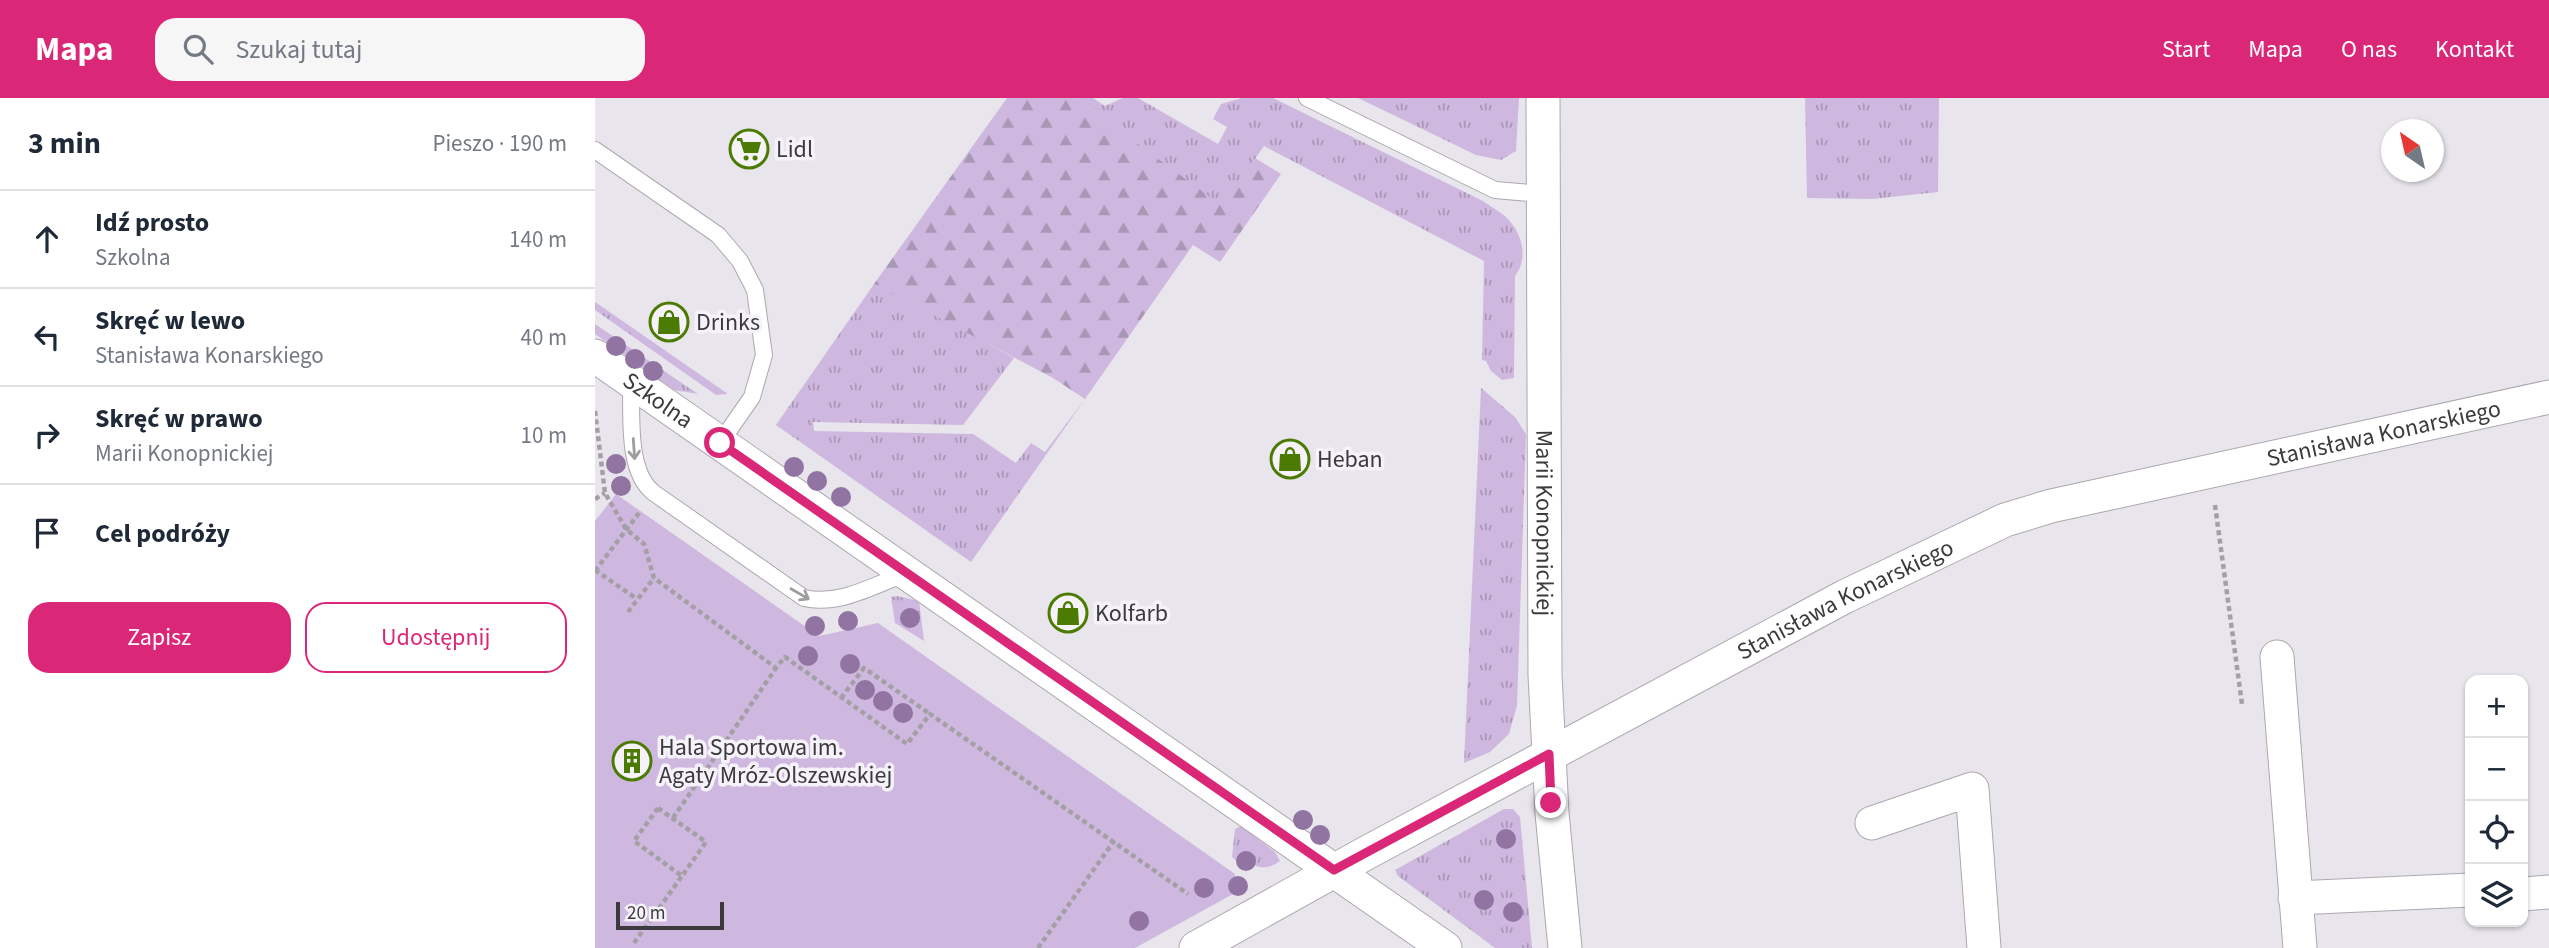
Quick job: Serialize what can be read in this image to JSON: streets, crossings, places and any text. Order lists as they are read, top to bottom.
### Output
{
  "streets": {
    "street": ["Szkolna", "Stanisława Konarskiego", "Marii Konopnickiej"]
  },
  "crossings": [
    ["Szkolna", "Stanisława Konarskiego"],
    ["Stanisława Konarskiego", "Marii Konopnickiej"]
  ],
  "places": {
    "supermarket": ["Lidl"],
    "shop": ["Drinks", "Heban", "Kolfarb"],
    "building": ["Hala Sportowa im. Agaty Mróz-Olszewskiej"]
  },
  "scale_bar": "20 m",
  "north": "top left",
  "page": {
    "header": "Mapa",
    "search": "Szukaj tutaj",
    "nav": [
      "Start",
      "Mapa",
      "O nas",
      "Kontakt"
    ],
    "heading": ["3 min", "Pieszo · 190 m"],
    "list": [
      ["Idź prosto", "Szkolna", "140 m"],
      ["Skręć w lewo", "Stanisława Konarskiego", "40 m"],
      ["Skręć w prawo", "Marii Konopnickiej", "10 m"],
      "Cel podróży"
    ],
    "buttons": ["Zapisz", "Udostępnij"],
    "map_buttons": ["+", "−"],
    "scale": "20 m"
  }
}
